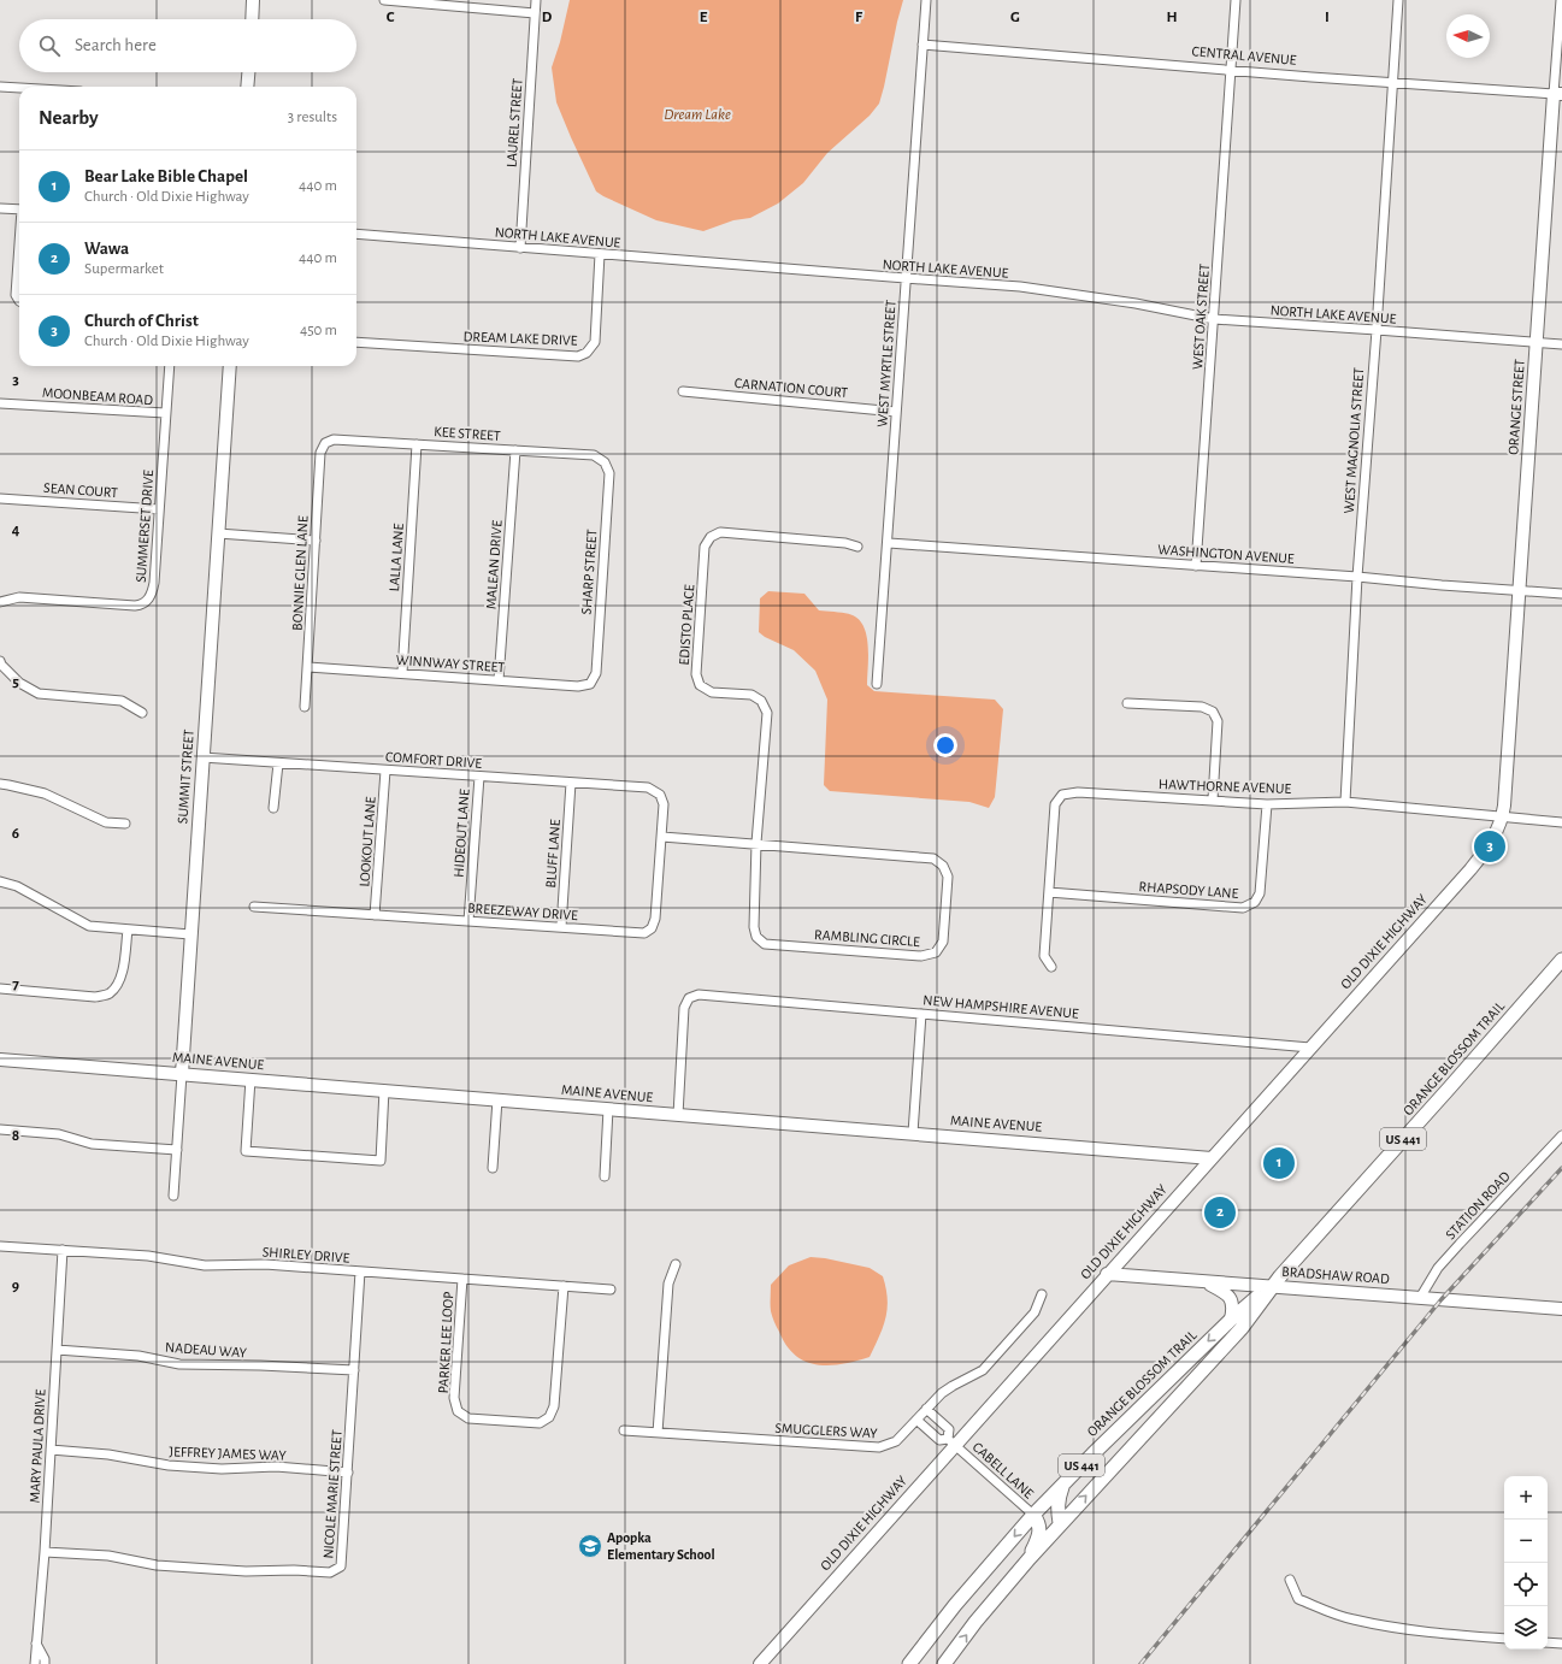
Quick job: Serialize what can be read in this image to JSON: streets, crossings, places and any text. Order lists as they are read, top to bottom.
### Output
{
  "streets": {
    "main road": ["ORANGE BLOSSOM TRAIL", "US 441"],
    "street": [
      "CENTRAL AVENUE",
      "LAUREL STREET",
      "NORTH LAKE AVENUE",
      "WEST OAK STREET",
      "DREAM LAKE DRIVE",
      "WEST MYRTLE STREET",
      "CARNATION COURT",
      "MOONBEAM ROAD",
      "ORANGE STREET",
      "KEE STREET",
      "WEST MAGNOLIA STREET",
      "SEAN COURT",
      "SUMMERSET DRIVE",
      "WASHINGTON AVENUE",
      "LALLA LANE",
      "MALEAN DRIVE",
      "SHARP STREET",
      "BONNIE GLEN LANE",
      "EDISTO PLACE",
      "WINNWAY STREET",
      "COMFORT DRIVE",
      "SUMMIT STREET",
      "HAWTHORNE AVENUE",
      "HIDEOUT LANE",
      "LOOKOUT LANE",
      "BLUFF LANE",
      "RHAPSODY LANE",
      "BREEZEWAY DRIVE",
      "RAMBLING CIRCLE",
      "OLD DIXIE HIGHWAY",
      "NEW HAMPSHIRE AVENUE",
      "MAINE AVENUE",
      "STATION ROAD",
      "SHIRLEY DRIVE",
      "BRADSHAW ROAD",
      "PARKER LEE LOOP",
      "NADEAU WAY",
      "SMUGGLERS WAY",
      "MARY PAULA DRIVE",
      "JEFFREY JAMES WAY",
      "CABELL LANE",
      "NICOLE MARIE STREET"
    ]
  },
  "crossings": [
    ["CENTRAL AVENUE", "WEST OAK STREET"],
    ["CENTRAL AVENUE", "WEST MYRTLE STREET"],
    ["CENTRAL AVENUE", "ORANGE STREET"],
    ["CENTRAL AVENUE", "WEST MAGNOLIA STREET"],
    ["LAUREL STREET", "NORTH LAKE AVENUE"],
    ["NORTH LAKE AVENUE", "WEST OAK STREET"],
    ["NORTH LAKE AVENUE", "DREAM LAKE DRIVE"],
    ["NORTH LAKE AVENUE", "WEST MYRTLE STREET"],
    ["NORTH LAKE AVENUE", "ORANGE STREET"],
    ["NORTH LAKE AVENUE", "WEST MAGNOLIA STREET"],
    ["WEST OAK STREET", "WASHINGTON AVENUE"],
    ["WEST MYRTLE STREET", "CARNATION COURT"],
    ["WEST MYRTLE STREET", "WASHINGTON AVENUE"],
    ["MOONBEAM ROAD", "SUMMERSET DRIVE"],
    ["ORANGE STREET", "WASHINGTON AVENUE"],
    ["ORANGE STREET", "HAWTHORNE AVENUE"],
    ["ORANGE STREET", "OLD DIXIE HIGHWAY"],
    ["KEE STREET", "LALLA LANE"],
    ["KEE STREET", "MALEAN DRIVE"],
    ["KEE STREET", "SHARP STREET"],
    ["KEE STREET", "BONNIE GLEN LANE"],
    ["WEST MAGNOLIA STREET", "WASHINGTON AVENUE"],
    ["WEST MAGNOLIA STREET", "HAWTHORNE AVENUE"],
    ["SEAN COURT", "SUMMERSET DRIVE"],
    ["LALLA LANE", "WINNWAY STREET"],
    ["MALEAN DRIVE", "WINNWAY STREET"],
    ["SHARP STREET", "WINNWAY STREET"],
    ["BONNIE GLEN LANE", "WINNWAY STREET"],
    ["EDISTO PLACE", "RAMBLING CIRCLE"],
    ["COMFORT DRIVE", "SUMMIT STREET"],
    ["COMFORT DRIVE", "HIDEOUT LANE"],
    ["COMFORT DRIVE", "LOOKOUT LANE"],
    ["COMFORT DRIVE", "BLUFF LANE"],
    ["COMFORT DRIVE", "BREEZEWAY DRIVE"],
    ["SUMMIT STREET", "MAINE AVENUE"],
    ["HAWTHORNE AVENUE", "RHAPSODY LANE"],
    ["HAWTHORNE AVENUE", "OLD DIXIE HIGHWAY"],
    ["HIDEOUT LANE", "BREEZEWAY DRIVE"],
    ["LOOKOUT LANE", "BREEZEWAY DRIVE"],
    ["BLUFF LANE", "BREEZEWAY DRIVE"],
    ["BREEZEWAY DRIVE", "RAMBLING CIRCLE"],
    ["OLD DIXIE HIGHWAY", "NEW HAMPSHIRE AVENUE"],
    ["OLD DIXIE HIGHWAY", "MAINE AVENUE"],
    ["OLD DIXIE HIGHWAY", "BRADSHAW ROAD"],
    ["OLD DIXIE HIGHWAY", "CABELL LANE"],
    ["NEW HAMPSHIRE AVENUE", "MAINE AVENUE"],
    ["ORANGE BLOSSOM TRAIL", "BRADSHAW ROAD"],
    ["ORANGE BLOSSOM TRAIL", "CABELL LANE"],
    ["STATION ROAD", "BRADSHAW ROAD"],
    ["SHIRLEY DRIVE", "PARKER LEE LOOP"],
    ["SHIRLEY DRIVE", "MARY PAULA DRIVE"],
    ["SHIRLEY DRIVE", "NICOLE MARIE STREET"],
    ["NADEAU WAY", "MARY PAULA DRIVE"],
    ["NADEAU WAY", "NICOLE MARIE STREET"],
    ["MARY PAULA DRIVE", "JEFFREY JAMES WAY"],
    ["MARY PAULA DRIVE", "NICOLE MARIE STREET"],
    ["JEFFREY JAMES WAY", "NICOLE MARIE STREET"]
  ],
  "water": ["Dream Lake"],
  "places": {
    "school or university": ["Apopka Elementary School"]
  },
  "north": "left",
  "page": {
    "search": "Search here",
    "heading": ["Nearby", "3 results"],
    "list": [
      {
        "mark": "1",
        "name": "Bear Lake Bible Chapel",
        "note": "Church · Old Dixie Highway",
        "value": "440 m"
      },
      {
        "mark": "2",
        "name": "Wawa",
        "note": "Supermarket",
        "value": "440 m"
      },
      {
        "mark": "3",
        "name": "Church of Christ",
        "note": "Church · Old Dixie Highway",
        "value": "450 m"
      }
    ],
    "pins": ["3", "1", "2"],
    "map_buttons": ["+", "−"]
  },
  "grid": {
    "columns": [
      "C",
      "D",
      "E",
      "F",
      "G",
      "H",
      "I"
    ],
    "rows": [
      "3",
      "4",
      "5",
      "6",
      "7",
      "8",
      "9"
    ]
  }
}
